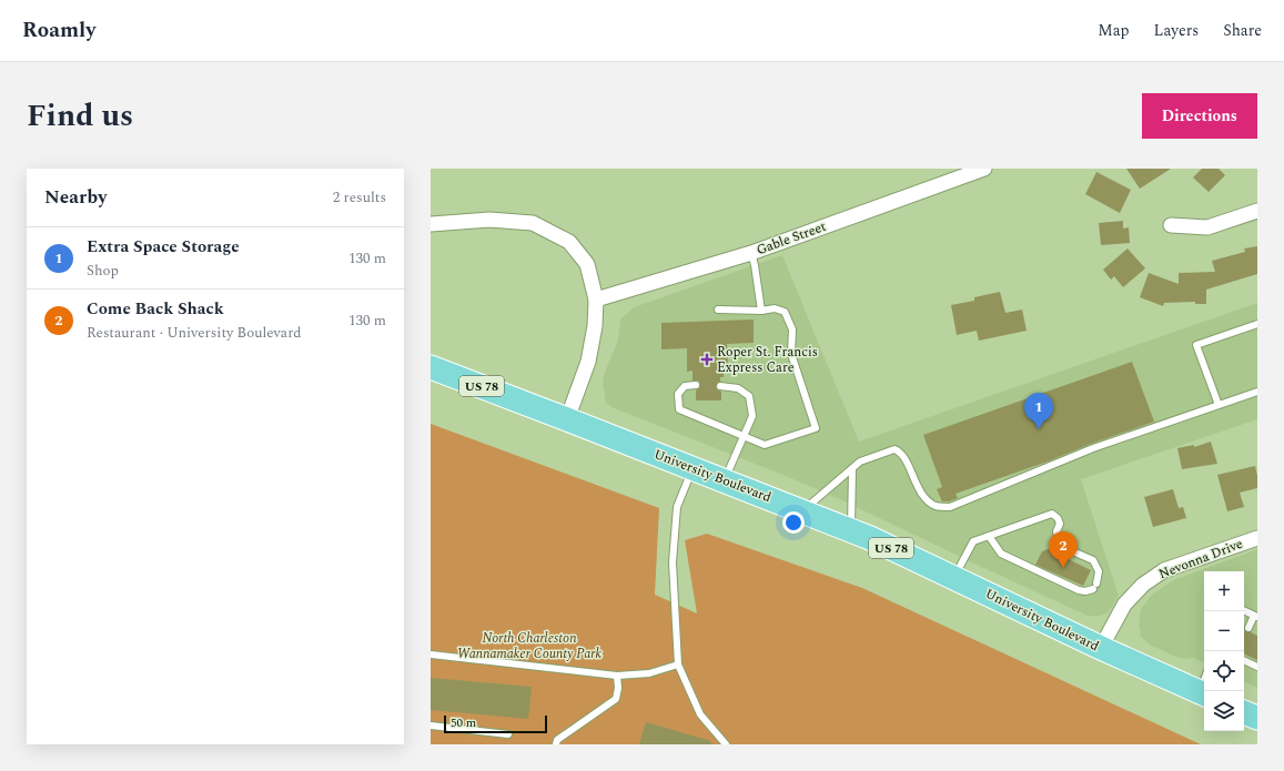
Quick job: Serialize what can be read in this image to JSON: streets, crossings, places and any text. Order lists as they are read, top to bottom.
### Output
{
  "streets": {
    "main road": ["US 78", "University Boulevard"],
    "street": ["Gable Street", "Nevonna Drive"]
  },
  "crossings": [
    ["University Boulevard", "Nevonna Drive"]
  ],
  "parks": ["North Charleston Wannamaker County Park"],
  "places": {
    "health": ["Roper St. Francis Express Care"]
  },
  "scale_bar": "50 m",
  "page": {
    "header": "Roamly",
    "nav": ["Map", "Layers", "Share"],
    "title": "Find us",
    "buttons": "Directions",
    "heading": ["Nearby", "2 results"],
    "list": [
      {
        "mark": "1",
        "name": "Extra Space Storage",
        "note": "Shop",
        "value": "130 m"
      },
      {
        "mark": "2",
        "name": "Come Back Shack",
        "note": "Restaurant · University Boulevard",
        "value": "130 m"
      }
    ],
    "pins": ["1", "2"],
    "map_buttons": ["+", "−"],
    "scale": "50 m"
  }
}
